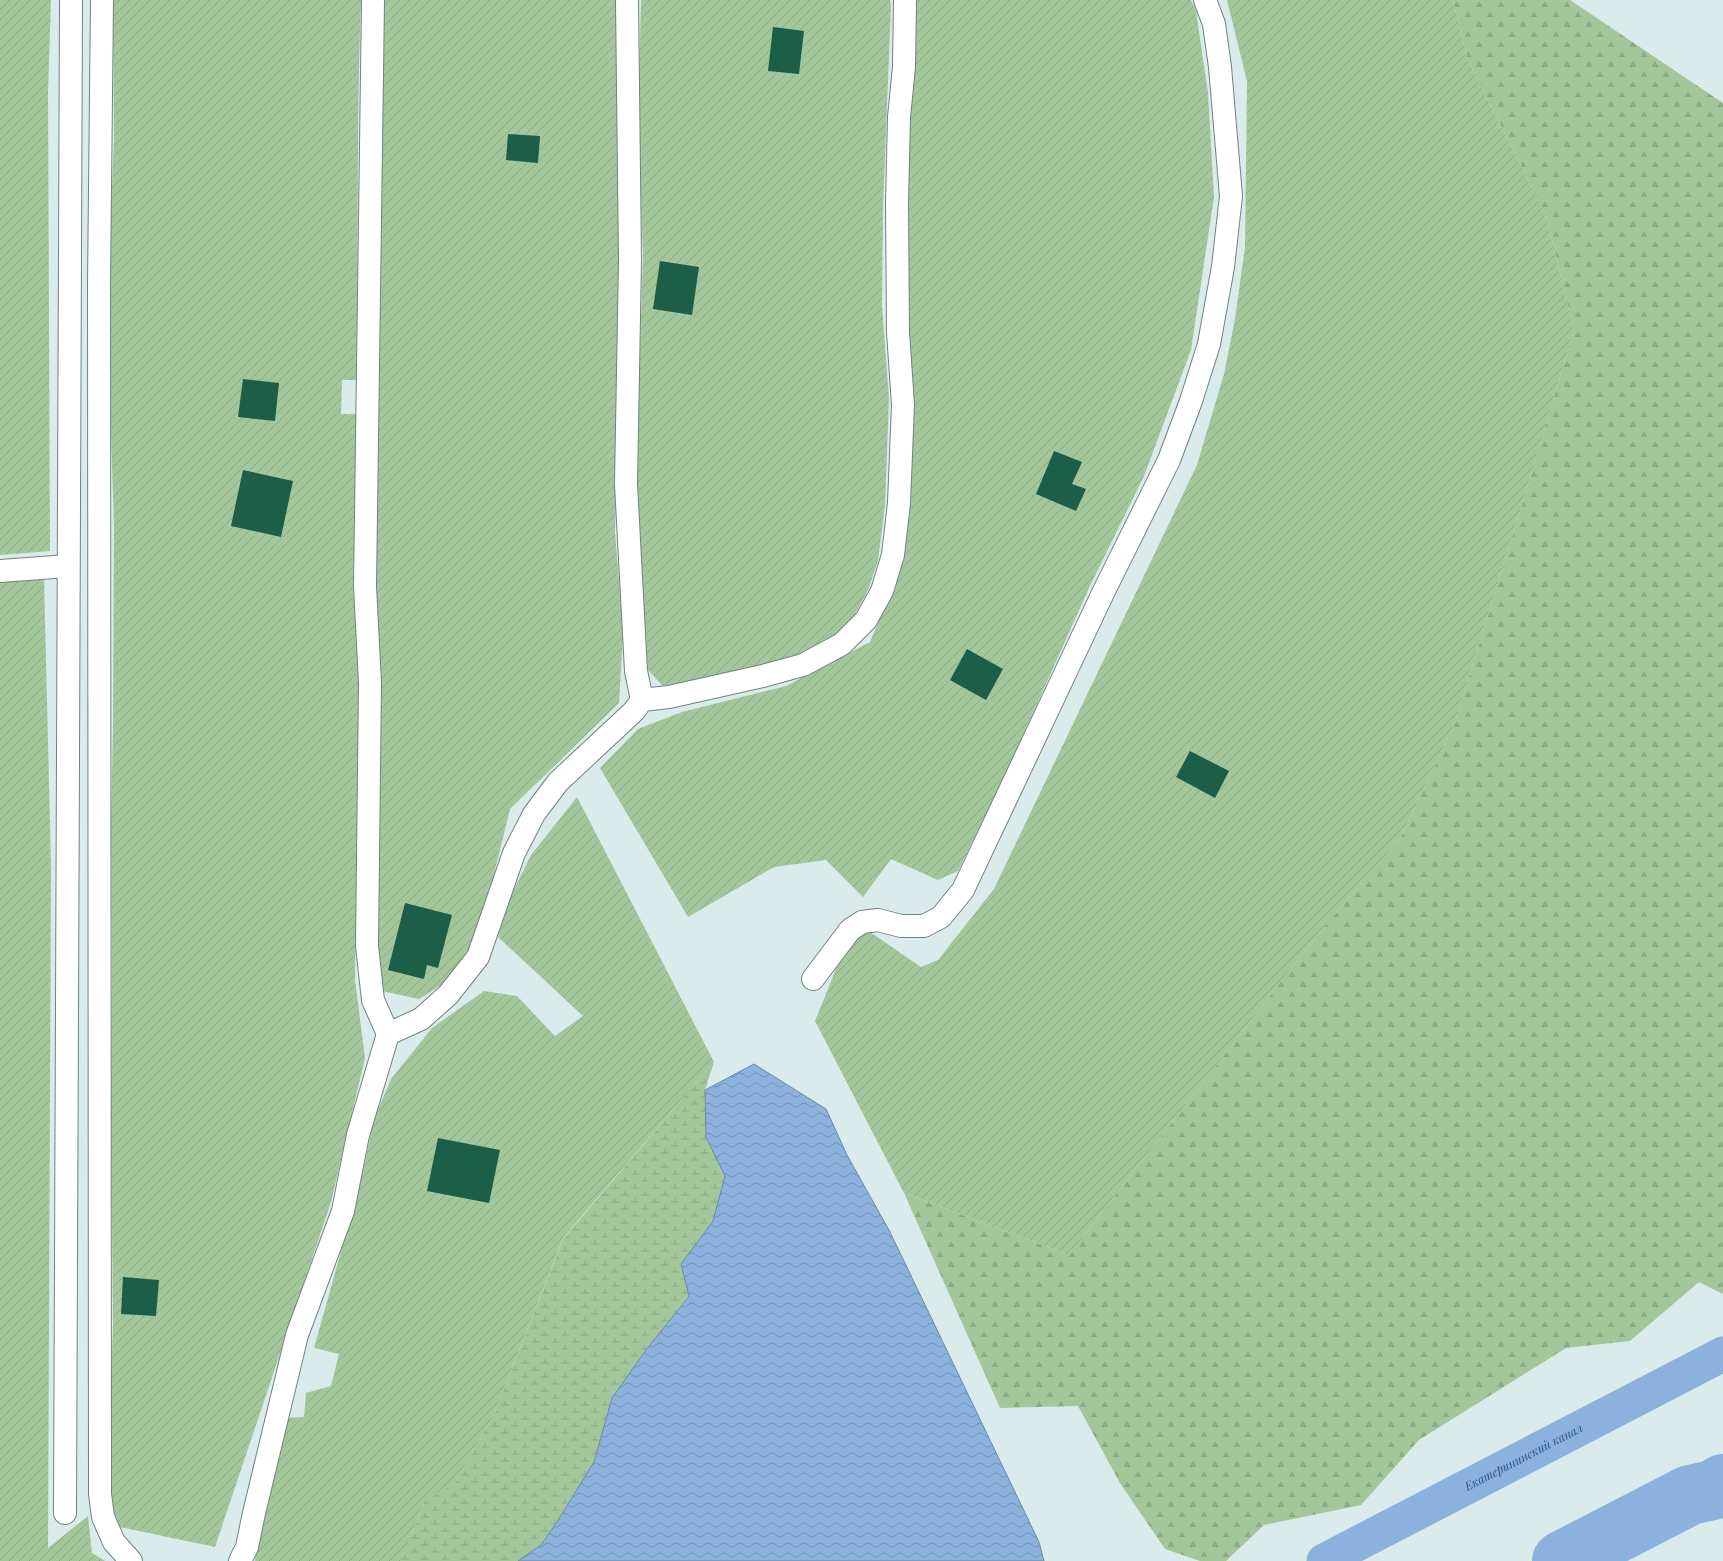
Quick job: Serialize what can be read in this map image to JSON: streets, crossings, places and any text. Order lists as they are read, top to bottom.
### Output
{
  "water": ["Екатерининский канал"]
}
